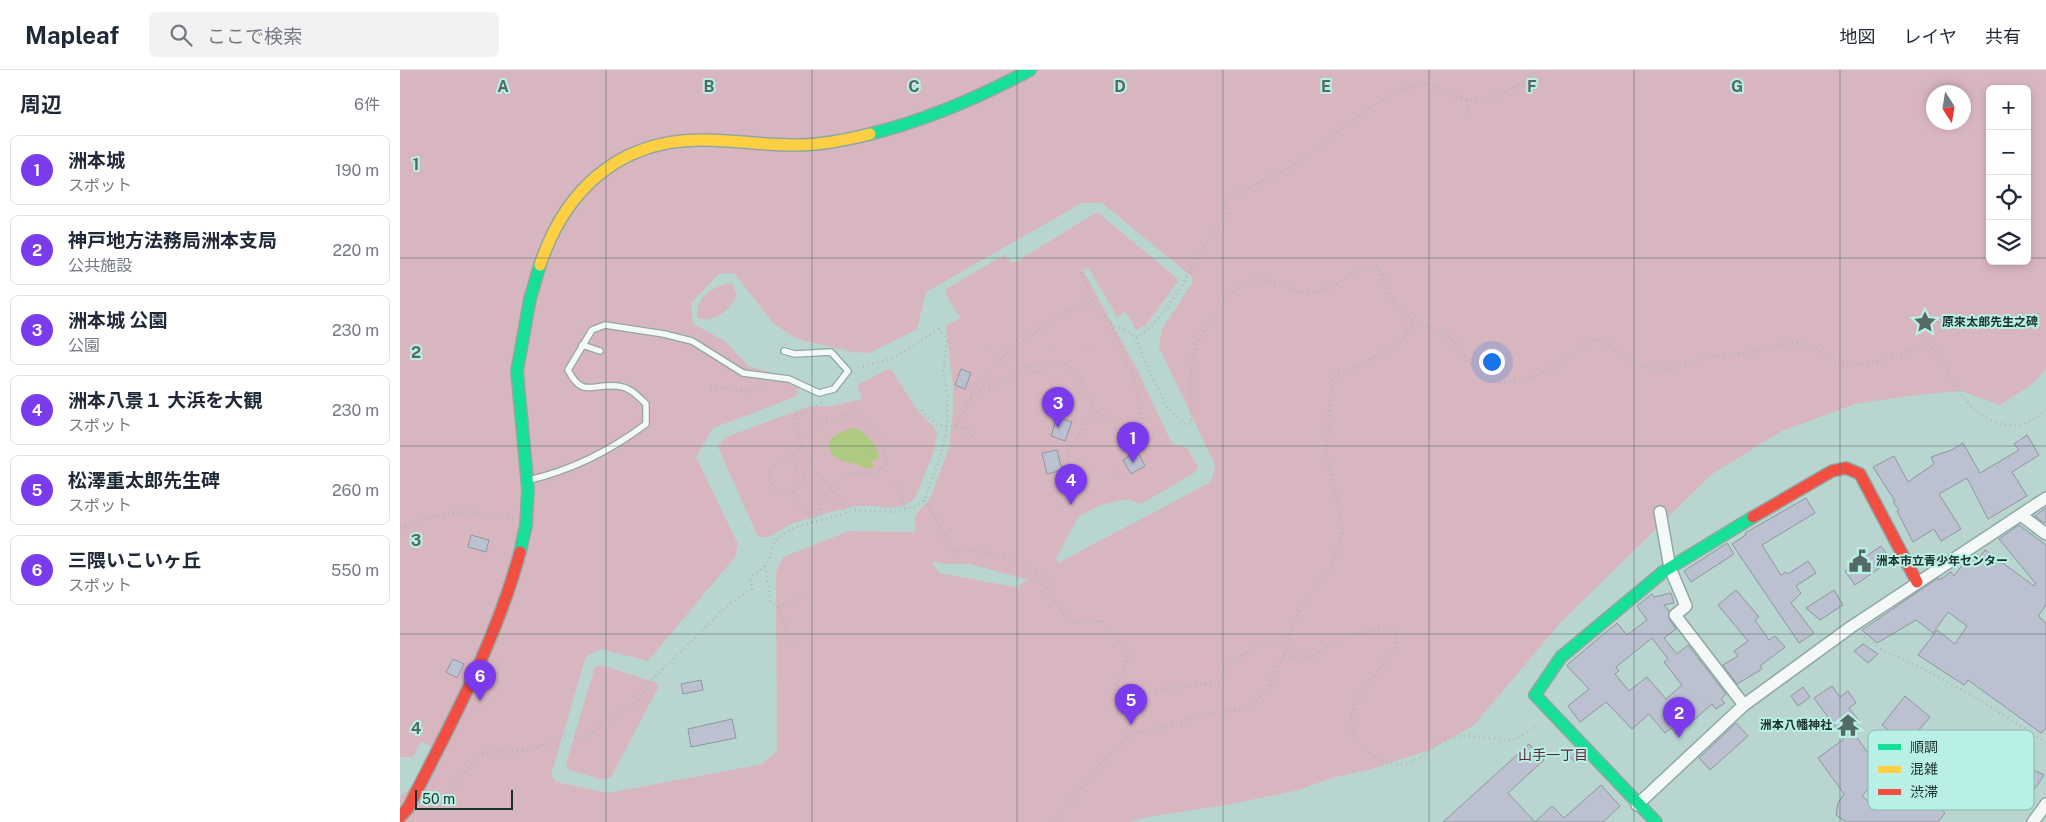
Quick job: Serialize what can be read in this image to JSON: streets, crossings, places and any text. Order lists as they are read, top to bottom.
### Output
{
  "districts": ["山手一丁目"],
  "places": {
    "place": ["原來太郎先生之碑"],
    "public building": ["洲本市立青少年センター"],
    "temple": ["洲本八幡神社"]
  },
  "legend": ["順調", "混雑", "渋滞"],
  "scale_bar": "50 m",
  "north": "bottom",
  "page": {
    "header": "Mapleaf",
    "search": "ここで検索",
    "nav": ["地図", "レイヤ", "共有"],
    "heading": ["周辺", "6件"],
    "map_buttons": ["+", "−"],
    "list": [
      {
        "mark": "1",
        "name": "洲本城",
        "note": "スポット",
        "value": "190 m"
      },
      {
        "mark": "2",
        "name": "神戸地方法務局洲本支局",
        "note": "公共施設",
        "value": "220 m"
      },
      {
        "mark": "3",
        "name": "洲本城 公園",
        "note": "公園",
        "value": "230 m"
      },
      {
        "mark": "4",
        "name": "洲本八景１ 大浜を大観",
        "note": "スポット",
        "value": "230 m"
      },
      {
        "mark": "5",
        "name": "松澤重太郎先生碑",
        "note": "スポット",
        "value": "260 m"
      },
      {
        "mark": "6",
        "name": "三隈いこいヶ丘",
        "note": "スポット",
        "value": "550 m"
      }
    ],
    "pins": [
      "3",
      "1",
      "4",
      "6",
      "5",
      "2"
    ],
    "scale": "50 m"
  },
  "grid": {
    "columns": [
      "A",
      "B",
      "C",
      "D",
      "E",
      "F",
      "G"
    ],
    "rows": [
      "1",
      "2",
      "3",
      "4"
    ]
  }
}
